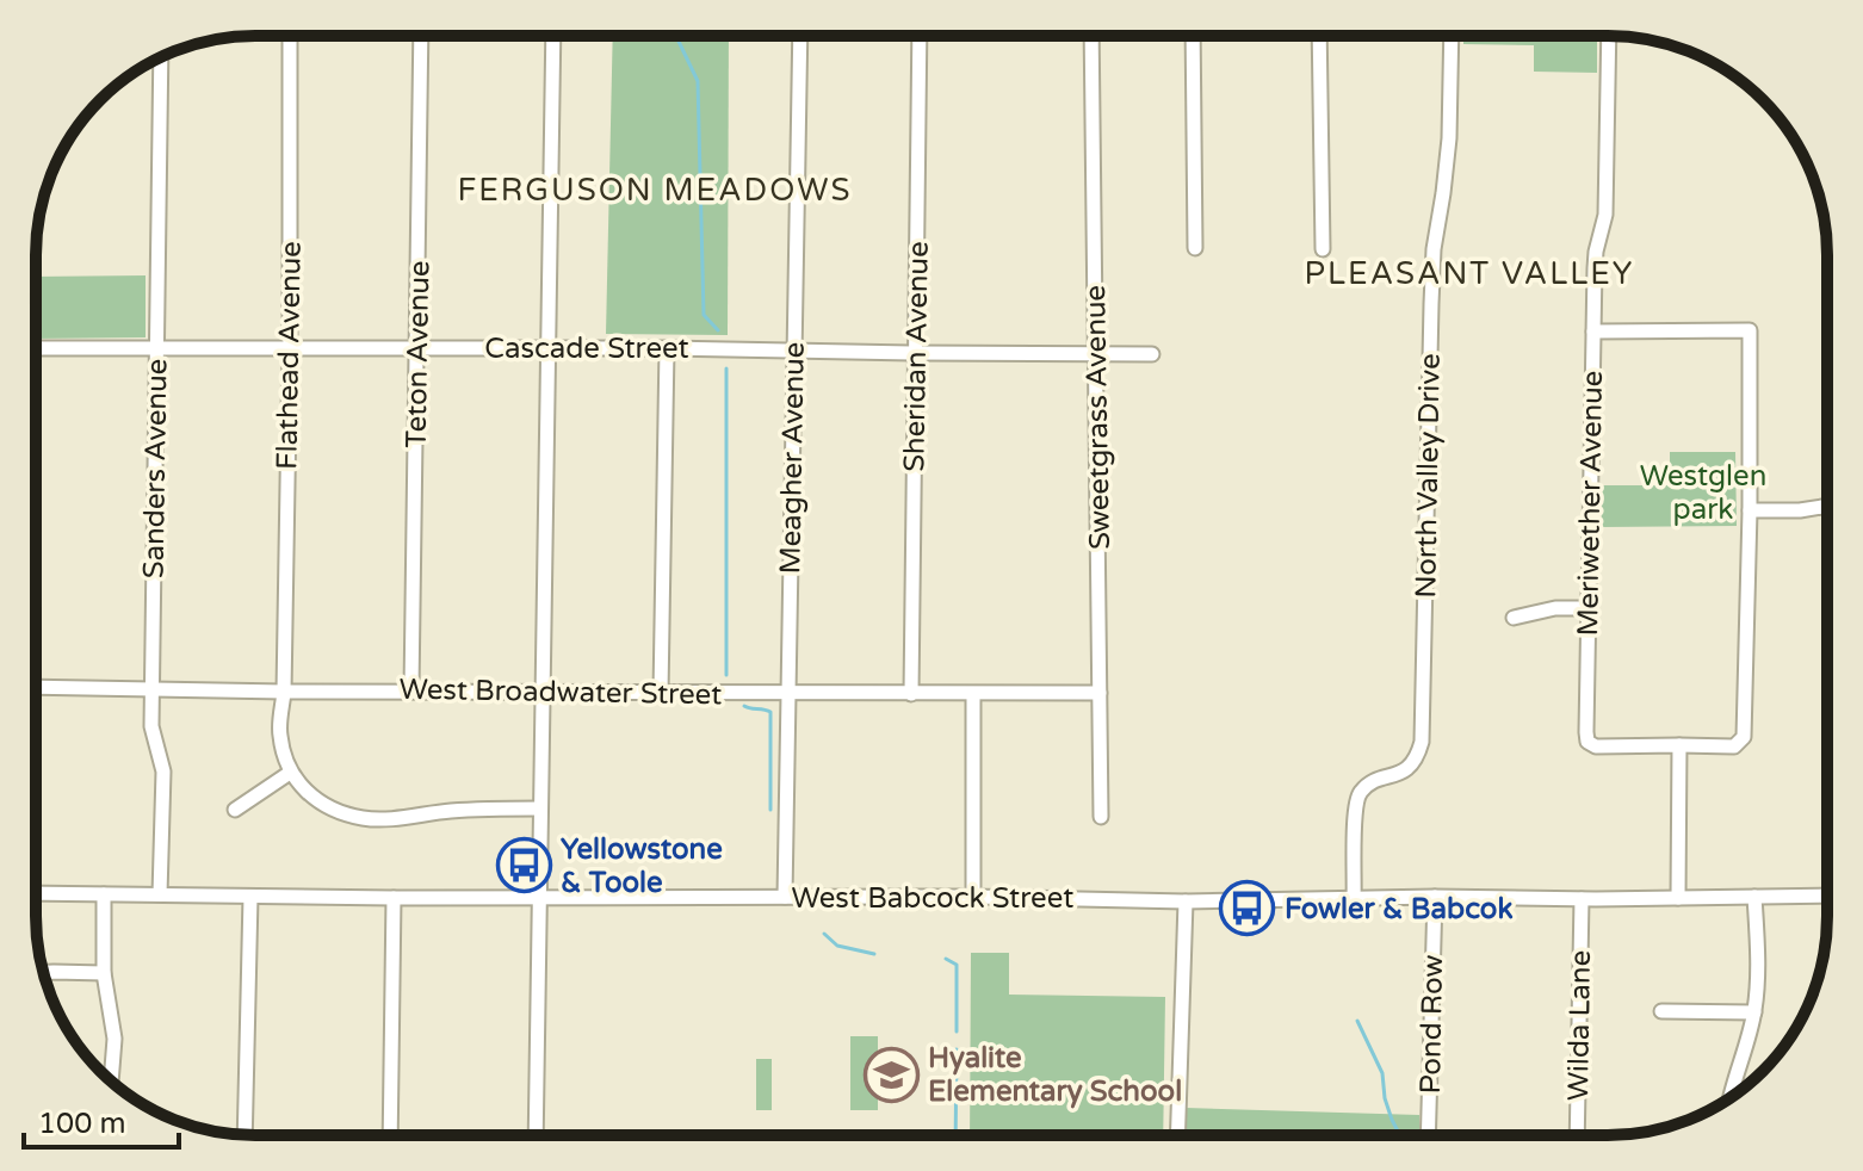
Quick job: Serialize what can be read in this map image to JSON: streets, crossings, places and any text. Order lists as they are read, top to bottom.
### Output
{
  "streets": {
    "street": [
      "Cascade Street",
      "Teton Avenue",
      "Flathead Avenue",
      "Sheridan Avenue",
      "Sweetgrass Avenue",
      "Meagher Avenue",
      "Sanders Avenue",
      "North Valley Drive",
      "Meriwether Avenue",
      "West Broadwater Street",
      "West Babcock Street",
      "Pond Row",
      "Wilda Lane"
    ]
  },
  "crossings": [
    ["Cascade Street", "Teton Avenue"],
    ["Cascade Street", "Flathead Avenue"],
    ["Cascade Street", "Sheridan Avenue"],
    ["Cascade Street", "Sweetgrass Avenue"],
    ["Cascade Street", "Meagher Avenue"],
    ["Cascade Street", "Sanders Avenue"],
    ["Teton Avenue", "West Broadwater Street"],
    ["Flathead Avenue", "West Broadwater Street"],
    ["Sheridan Avenue", "West Broadwater Street"],
    ["Sweetgrass Avenue", "West Broadwater Street"],
    ["Meagher Avenue", "West Broadwater Street"],
    ["Meagher Avenue", "West Babcock Street"],
    ["Sanders Avenue", "West Broadwater Street"],
    ["Sanders Avenue", "West Babcock Street"],
    ["North Valley Drive", "West Babcock Street"],
    ["West Babcock Street", "Pond Row"],
    ["West Babcock Street", "Wilda Lane"]
  ],
  "districts": ["FERGUSON MEADOWS", "PLEASANT VALLEY"],
  "parks": ["Westglen park"],
  "places": {
    "bus stop": ["Yellowstone & Toole", "Fowler & Babcok"],
    "school or university": ["Hyalite Elementary School"]
  },
  "scale_bar": "100 m"
}
